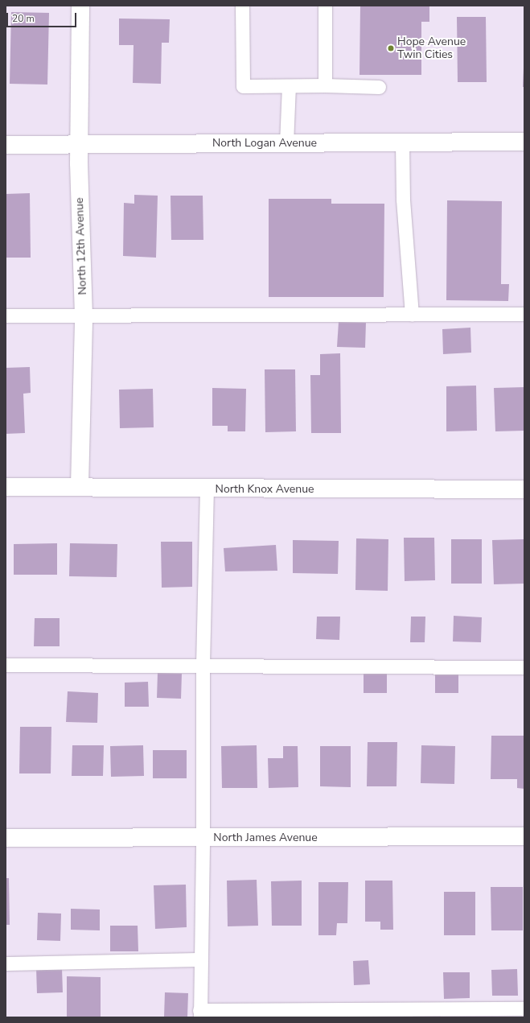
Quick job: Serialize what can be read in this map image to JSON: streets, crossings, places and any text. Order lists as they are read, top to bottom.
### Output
{
  "streets": {
    "street": [
      "North Logan Avenue",
      "North 12th Avenue",
      "North Knox Avenue",
      "North James Avenue"
    ]
  },
  "crossings": [
    ["North Logan Avenue", "North 12th Avenue"],
    ["North 12th Avenue", "North Knox Avenue"]
  ],
  "places": ["Hope Avenue Twin Cities"],
  "scale_bar": "20 m"
}
